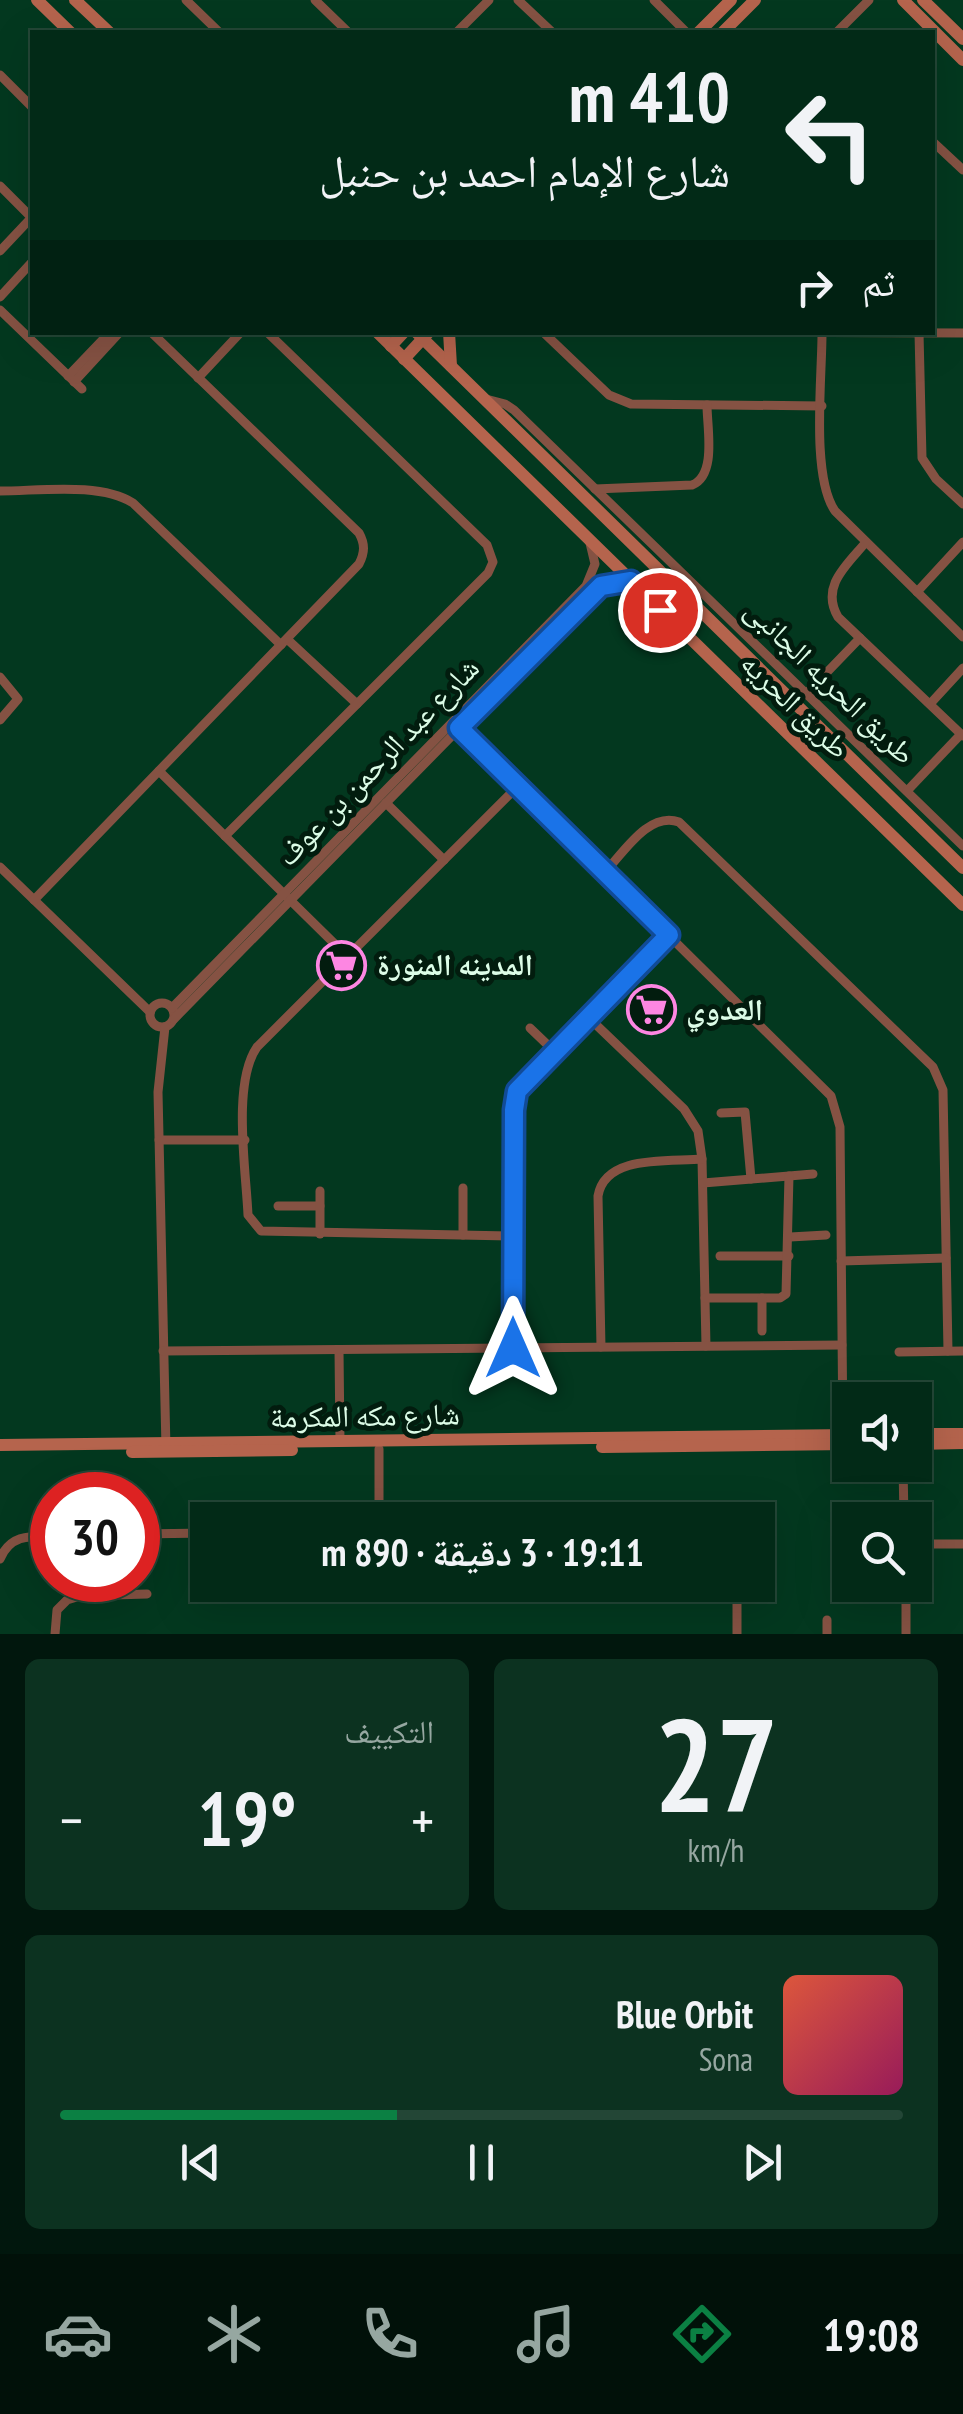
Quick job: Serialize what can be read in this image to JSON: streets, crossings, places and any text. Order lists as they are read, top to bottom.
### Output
{
  "streets": {
    "street": [
      "طريق الحريه الجانبى",
      "طريق الحريه",
      "شارع عبد الرحمن بن عوف",
      "شارع مكه المكرمة"
    ]
  },
  "crossings": [
    ["طريق الحريه الجانبى", "طريق الحريه"],
    ["طريق الحريه", "شارع عبد الرحمن بن عوف"]
  ],
  "places": {
    "supermarket": ["المدينه المنورة", "العدوي"]
  },
  "page": {
    "turn": ["410 m", "شارع الإمام احمد بن حنبل"],
    "then": "ثم",
    "limit": "30",
    "trip": "19:11 · 3 دقيقة · 890 m",
    "tile": [
      ["27", "km/h"],
      "التكييف"
    ],
    "heat": ["−", "19°", "+"],
    "song": ["Blue Orbit", "Sona"],
    "tabs": "19:08"
  }
}
